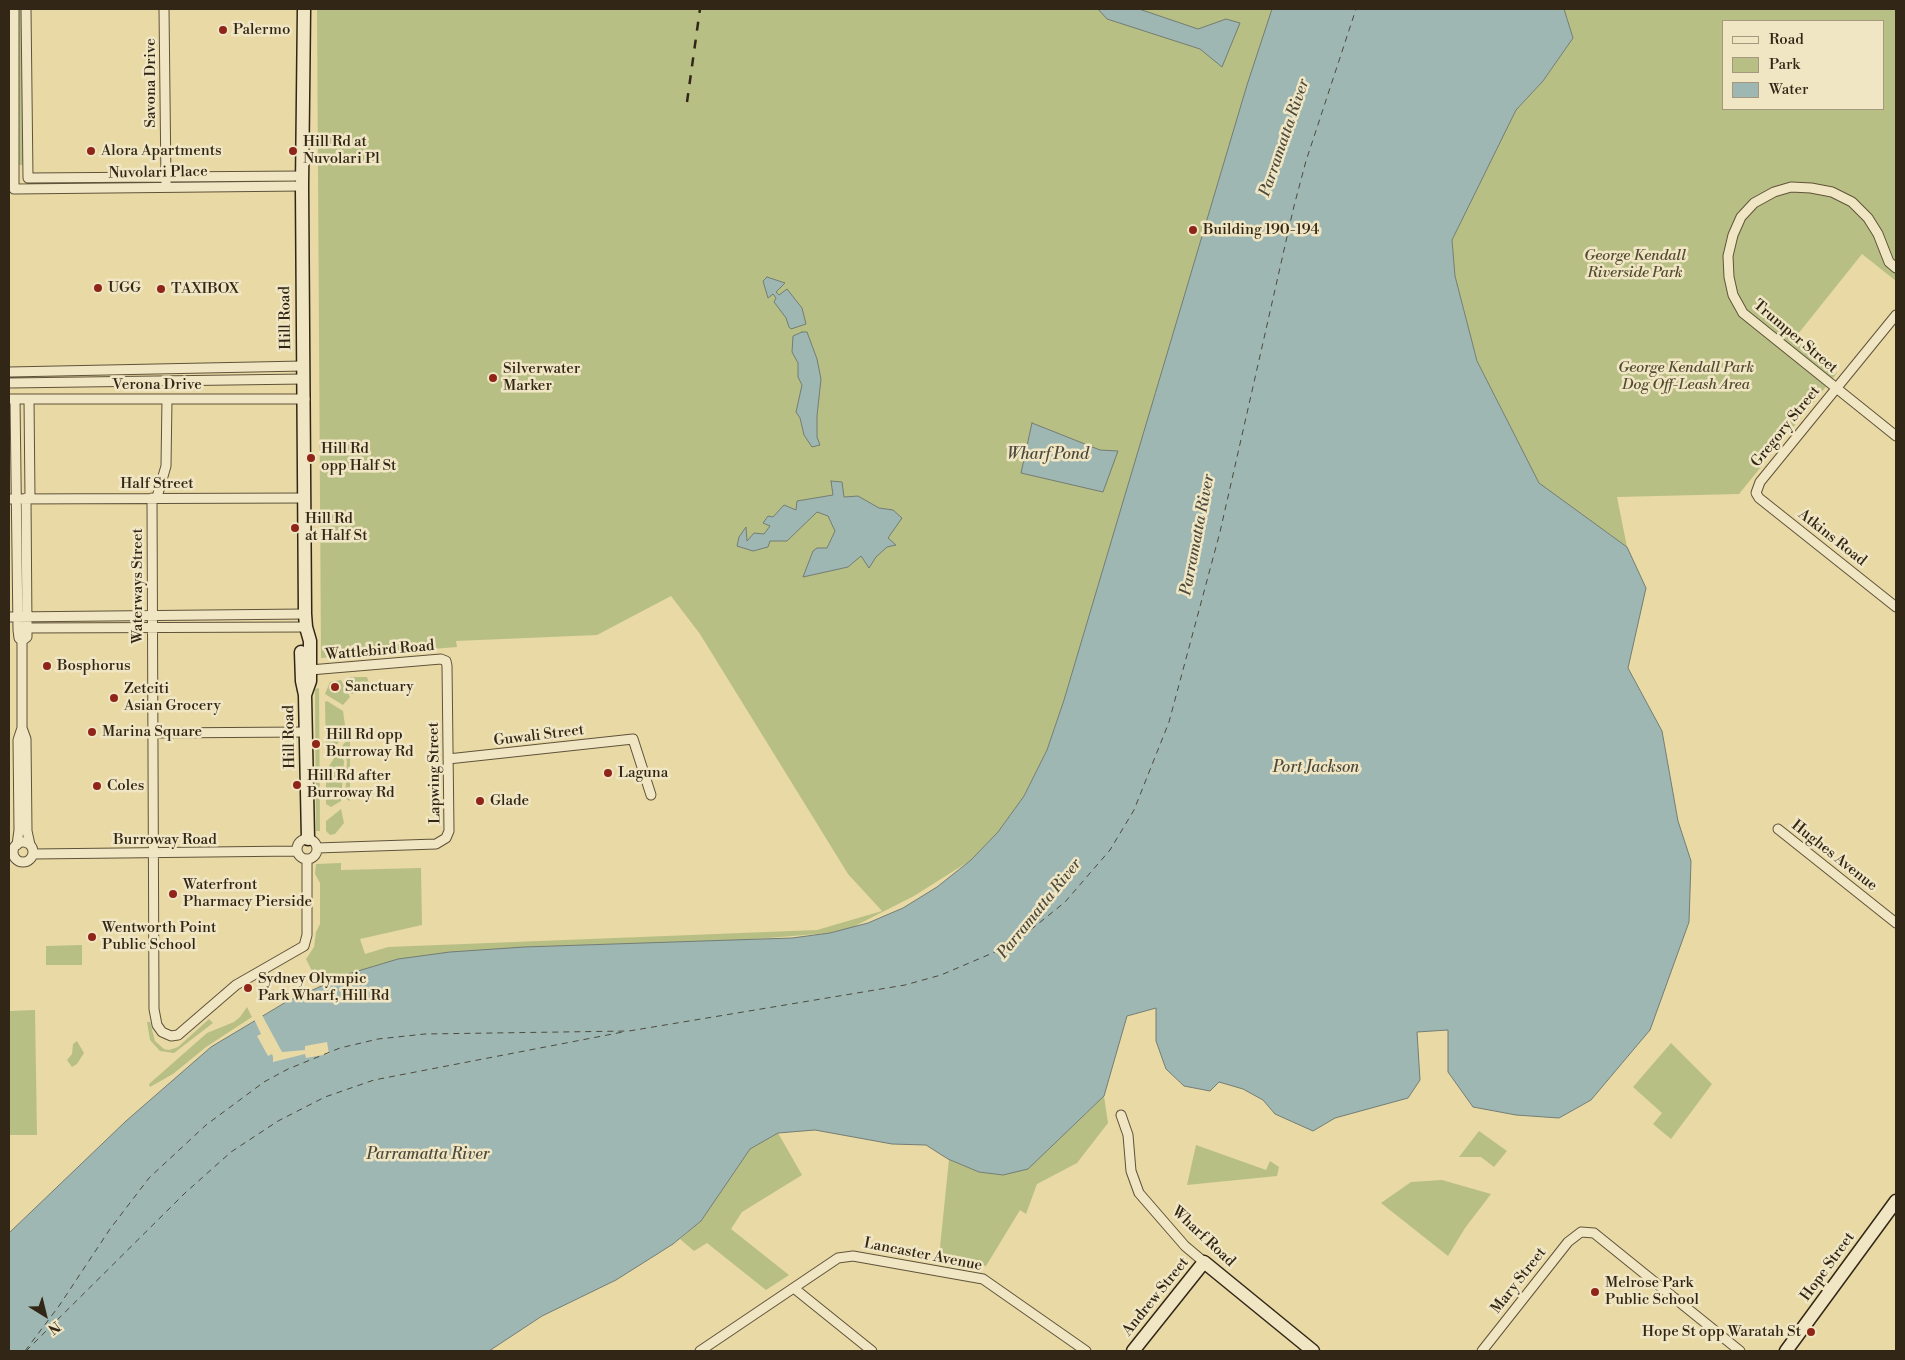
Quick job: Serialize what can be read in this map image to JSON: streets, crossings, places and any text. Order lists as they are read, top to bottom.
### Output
{
  "streets": {
    "street": [
      "Savona Drive",
      "Nuvolari Place",
      "Hill Road",
      "Trumper Street",
      "Verona Drive",
      "Gregory Street",
      "Half Street",
      "Atkins Road",
      "Waterways Street",
      "Wattlebird Road",
      "Guwali Street",
      "Lapwing Street",
      "Burroway Road",
      "Hughes Avenue",
      "Wharf Road",
      "Lancaster Avenue",
      "Hope Street",
      "Mary Street",
      "Andrew Street"
    ]
  },
  "crossings": [
    ["Savona Drive", "Nuvolari Place"],
    ["Nuvolari Place", "Hill Road"],
    ["Hill Road", "Verona Drive"],
    ["Hill Road", "Half Street"],
    ["Hill Road", "Waterways Street"],
    ["Hill Road", "Wattlebird Road"],
    ["Hill Road", "Lapwing Street"],
    ["Hill Road", "Burroway Road"],
    ["Trumper Street", "Gregory Street"],
    ["Gregory Street", "Atkins Road"],
    ["Half Street", "Waterways Street"],
    ["Waterways Street", "Lapwing Street"],
    ["Waterways Street", "Burroway Road"],
    ["Wattlebird Road", "Lapwing Street"],
    ["Guwali Street", "Lapwing Street"],
    ["Lapwing Street", "Burroway Road"],
    ["Wharf Road", "Andrew Street"]
  ],
  "water": ["Parramatta River", "Wharf Pond", "Port Jackson"],
  "parks": ["George Kendall Riverside Park", "George Kendall Park Dog Off-Leash Area"],
  "places": [
    "Palermo",
    "Alora Apartments",
    "Hill Rd at Nuvolari Pl",
    "Building 190-194",
    "UGG",
    "TAXIBOX",
    "Silverwater Marker",
    "Hill Rd opp Half St",
    "Hill Rd at Half St",
    "Bosphorus",
    "Sanctuary",
    "Zetciti Asian Grocery",
    "Marina Square",
    "Hill Rd opp Burroway Rd",
    "Laguna",
    "Hill Rd after Burroway Rd",
    "Coles",
    "Glade",
    "Waterfront Pharmacy Pierside",
    "Wentworth Point Public School",
    "Sydney Olympic Park Wharf, Hill Rd",
    "Melrose Park Public School",
    "Hope St opp Waratah St"
  ],
  "legend": ["Road", "Park", "Water"],
  "north": "bottom right"
}
